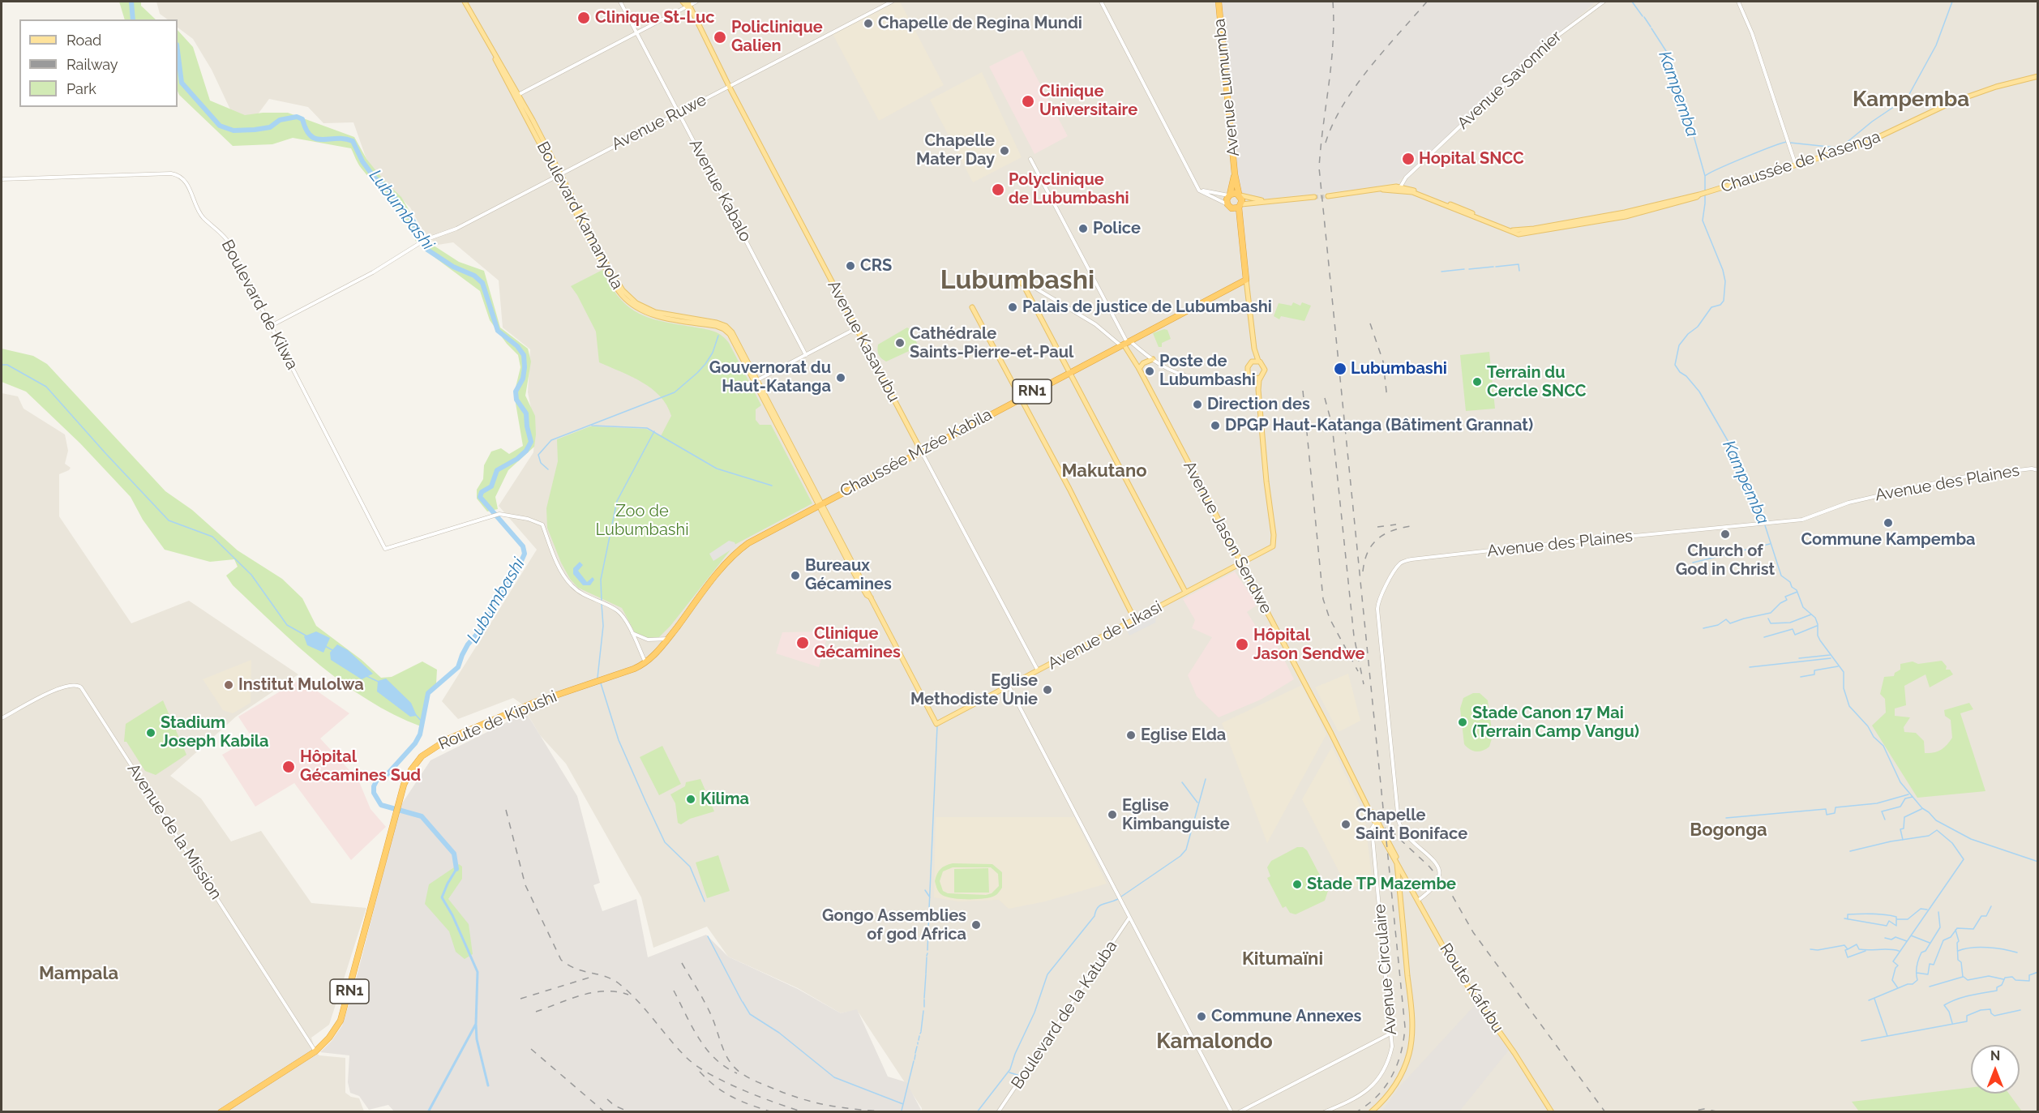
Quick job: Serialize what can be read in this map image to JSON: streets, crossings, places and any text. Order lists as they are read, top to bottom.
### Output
{
  "streets": {
    "highway": [
      "Avenue Lumumba",
      "RN1",
      "Chaussée Mzée Kabila",
      "Route de Kipushi"
    ],
    "main road": [
      "Chaussée de Kasenga",
      "Boulevard Kamanyola",
      "Avenue Kasavubu",
      "Avenue Jason Sendwe",
      "Avenue de Likasi",
      "Route Kafubu"
    ],
    "street": [
      "Avenue Savonnier",
      "Avenue Ruwe",
      "Avenue Kabalo",
      "Boulevard de Kilwa",
      "Avenue des Plaines",
      "Avenue de la Mission",
      "Avenue Circulaire",
      "Boulevard de la Katuba"
    ]
  },
  "crossings": [
    ["Avenue Savonnier", "Chaussée de Kasenga"],
    ["Avenue Lumumba", "Chaussée Mzée Kabila"],
    ["Avenue Ruwe", "Avenue Kabalo"],
    ["Avenue Ruwe", "Boulevard Kamanyola"],
    ["Avenue Ruwe", "Boulevard de Kilwa"],
    ["Avenue Ruwe", "Avenue Kasavubu"],
    ["Boulevard Kamanyola", "Chaussée Mzée Kabila"],
    ["Boulevard Kamanyola", "Avenue de Likasi"],
    ["Boulevard Kamanyola", "Route de Kipushi"],
    ["Avenue Kasavubu", "Chaussée Mzée Kabila"],
    ["Avenue Kasavubu", "Avenue de Likasi"],
    ["Chaussée Mzée Kabila", "Avenue Jason Sendwe"],
    ["Chaussée Mzée Kabila", "Route de Kipushi"],
    ["Avenue des Plaines", "Route Kafubu"],
    ["Avenue Jason Sendwe", "Avenue de Likasi"],
    ["Avenue Jason Sendwe", "Avenue Circulaire"],
    ["Avenue Jason Sendwe", "Route Kafubu"],
    ["Route de Kipushi", "Avenue de la Mission"]
  ],
  "districts": [
    "Kampemba",
    "Lubumbashi",
    "Makutano",
    "Bogonga",
    "Kitumaïni",
    "Mampala",
    "Kamalondo"
  ],
  "water": ["Kampemba", "Lubumbashi"],
  "parks": ["Zoo de Lubumbashi"],
  "places": [
    "Clinique St-Luc",
    "Chapelle de Regina Mundi",
    "Policlinique Galien",
    "Clinique Universitaire",
    "Chapelle Mater Day",
    "Hopital SNCC",
    "Polyclinique de Lubumbashi",
    "Police",
    "CRS",
    "Palais de justice de Lubumbashi",
    "Cathédrale Saints-Pierre-et-Paul",
    "Lubumbashi",
    "Poste de Lubumbashi",
    "Gouvernorat du Haut-Katanga",
    "Terrain du Cercle SNCC",
    "Direction des",
    "DPGP Haut-Katanga (Bâtiment Grannat)",
    "Commune Kampemba",
    "Church of God in Christ",
    "Bureaux Gécamines",
    "Clinique Gécamines",
    "Hôpital Jason Sendwe",
    "Institut Mulolwa",
    "Eglise Methodiste Unie",
    "Stade Canon 17 Mai (Terrain Camp Vangu)",
    "Stadium Joseph Kabila",
    "Eglise Elda",
    "Hôpital Gécamines Sud",
    "Kilima",
    "Eglise Kimbanguiste",
    "Chapelle Saint Boniface",
    "Stade TP Mazembe",
    "Gongo Assemblies of god Africa",
    "Commune Annexes"
  ],
  "legend": ["Road", "Railway", "Park"],
  "north": "top"
}
